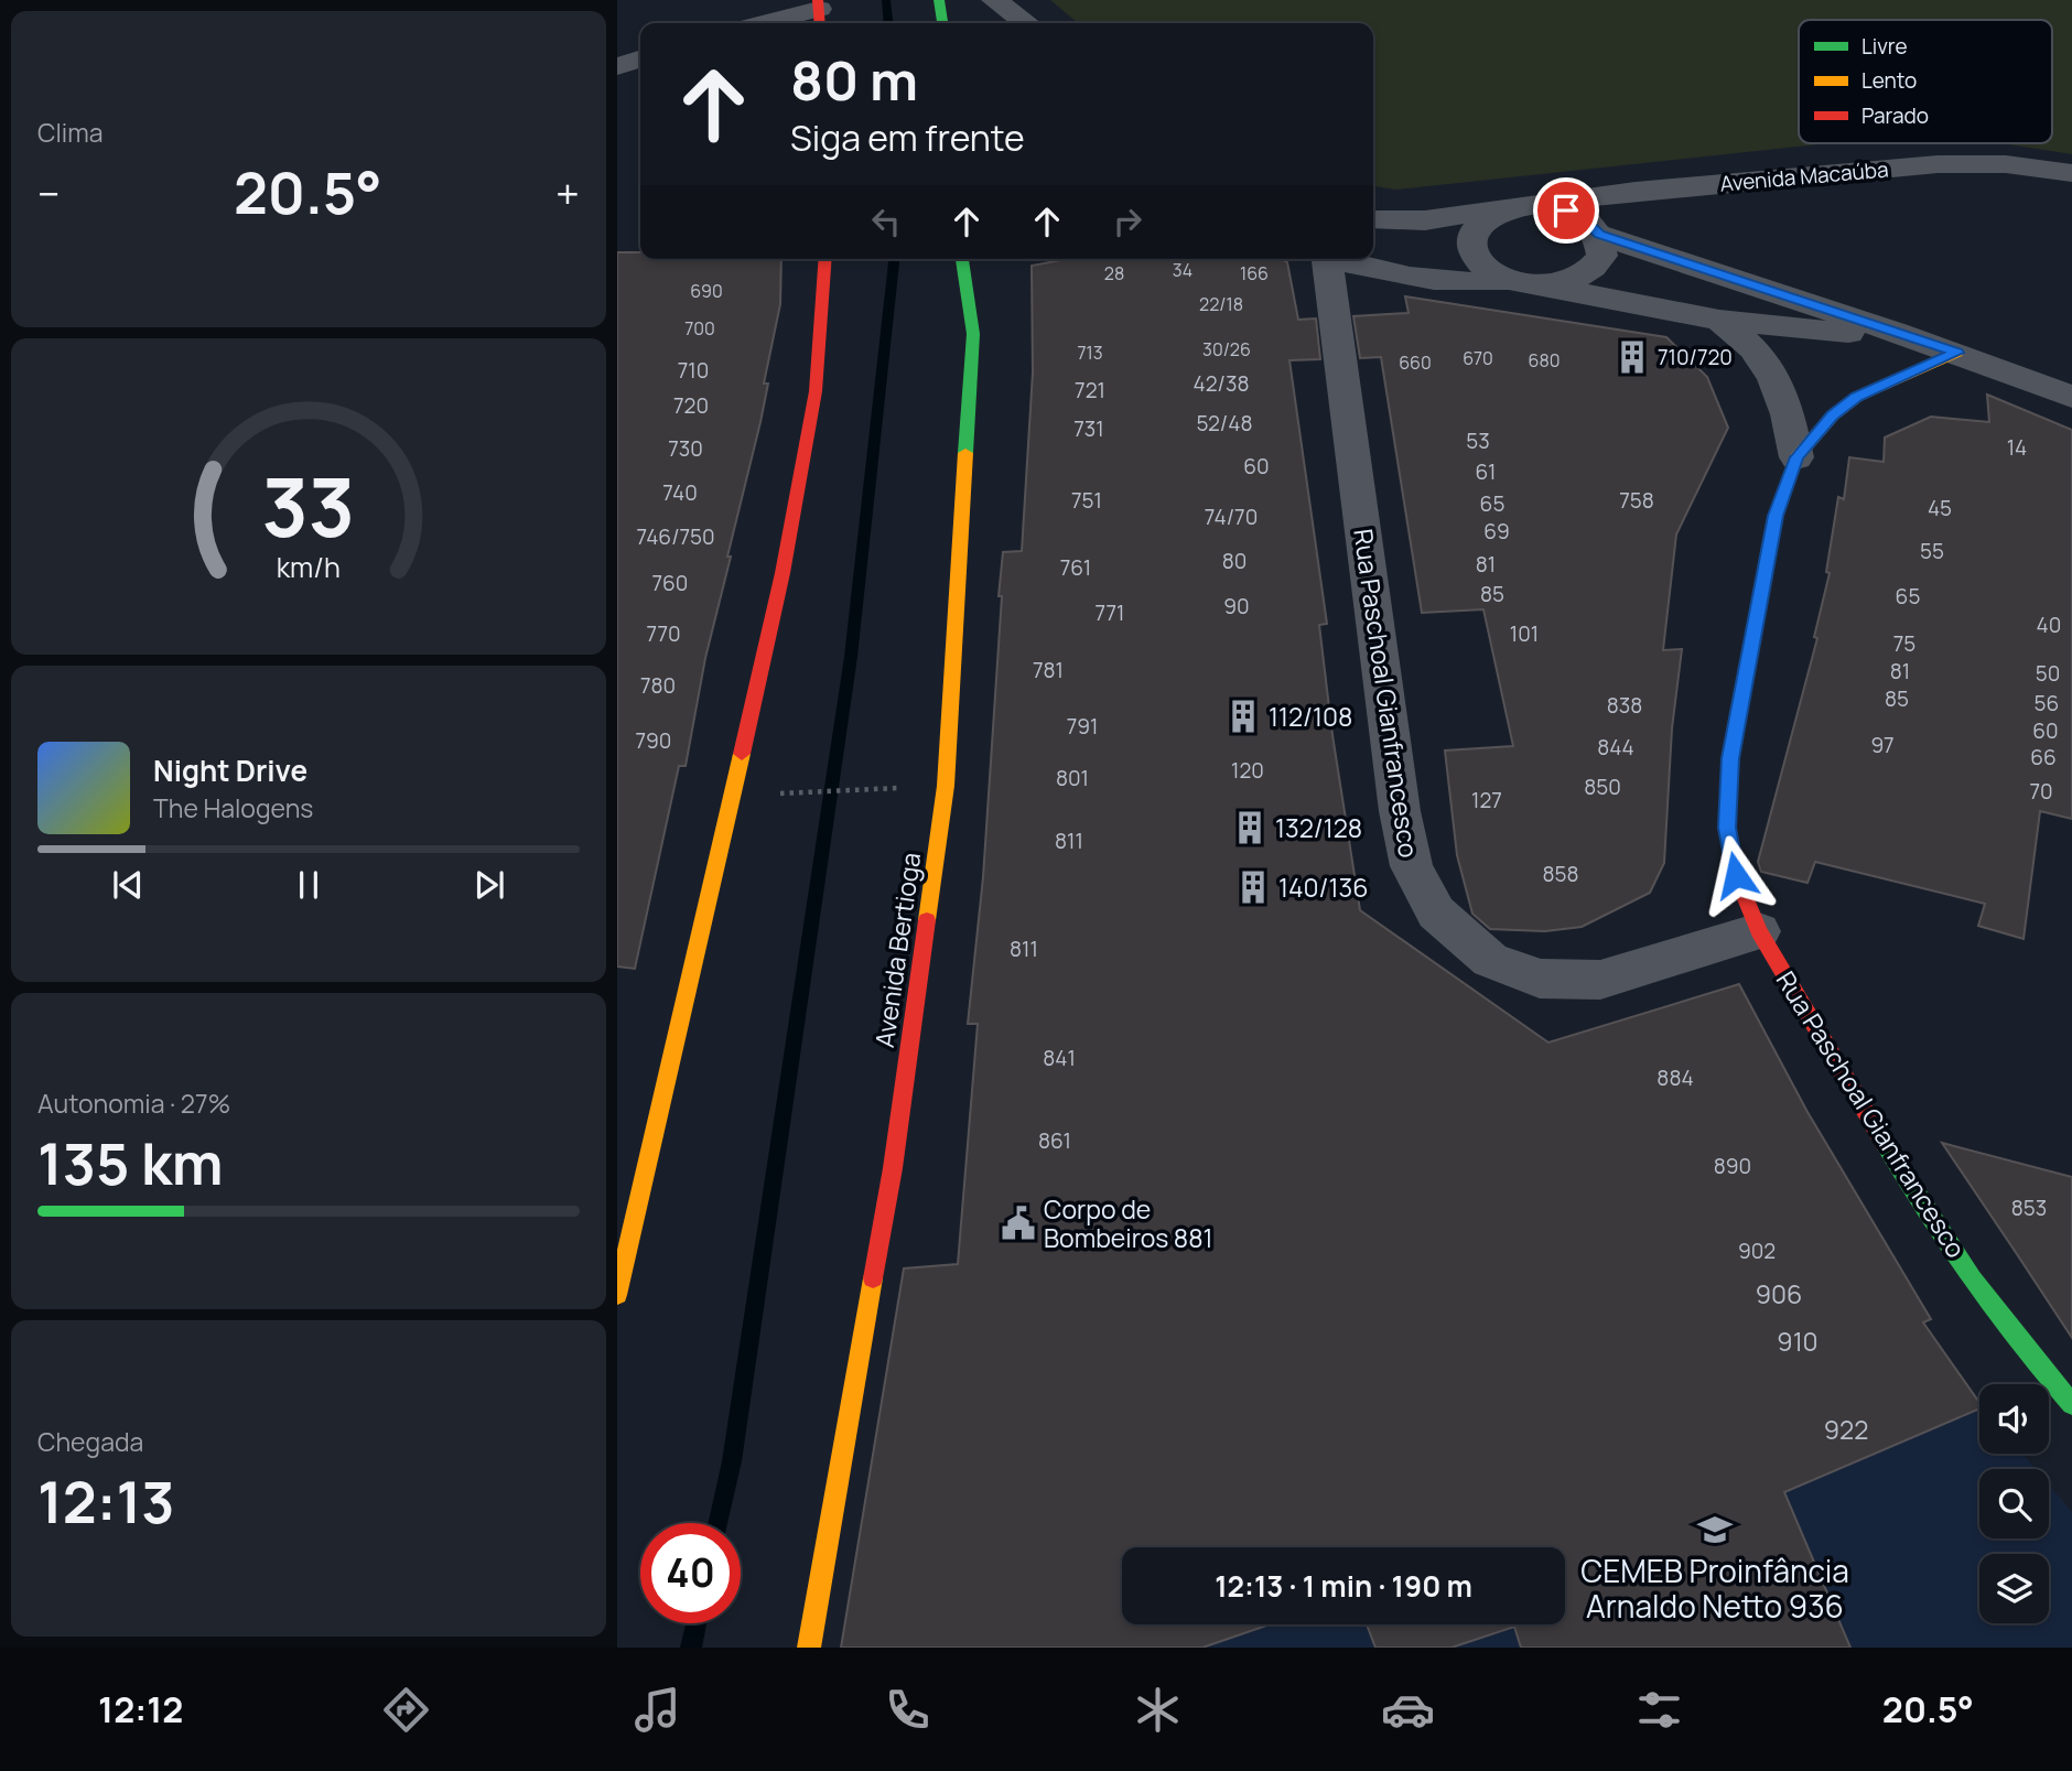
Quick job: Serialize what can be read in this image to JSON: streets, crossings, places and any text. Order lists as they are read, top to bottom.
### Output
{
  "streets": {
    "street": ["Avenida Macaúba", "Rua Paschoal Gianfrancesco", "Avenida Bertioga"]
  },
  "places": {
    "building": [
      "710/720",
      "112/108",
      "132/128",
      "140/136"
    ],
    "public building": ["Corpo de Bombeiros 881"],
    "school or university": ["CEMEB Proinfância Arnaldo Netto 936"]
  },
  "house_numbers": [
    "34",
    "28",
    "166",
    "690",
    "22/18",
    "700",
    "30/26",
    "713",
    "670",
    "680",
    "660",
    "710",
    "42/38",
    "721",
    "720",
    "52/48",
    "731",
    "53",
    "14",
    "730",
    "60",
    "61",
    "740",
    "751",
    "758",
    "65",
    "45",
    "74/70",
    "69",
    "746/750",
    "55",
    "80",
    "81",
    "761",
    "760",
    "85",
    "65",
    "90",
    "771",
    "40",
    "770",
    "101",
    "75",
    "781",
    "81",
    "50",
    "780",
    "85",
    "56",
    "838",
    "791",
    "60",
    "790",
    "97",
    "844",
    "66",
    "120",
    "801",
    "850",
    "70",
    "127",
    "811",
    "858",
    "811",
    "841",
    "884",
    "861",
    "890",
    "853",
    "902",
    "906",
    "910",
    "922"
  ],
  "legend": ["Livre", "Lento", "Parado"],
  "page": {
    "tile": [
      "Clima",
      ["Autonomia · 27%", "135 km"],
      ["Chegada", "12:13"]
    ],
    "turn": ["80 m", "Siga em frente"],
    "heat": ["−", "20.5°", "+"],
    "song": ["Night Drive", "The Halogens"],
    "limit": "40",
    "trip": "12:13 · 1 min · 190 m",
    "tabs": ["12:12", "20.5°"],
    "gauge": ["33", "km/h"]
  }
}
